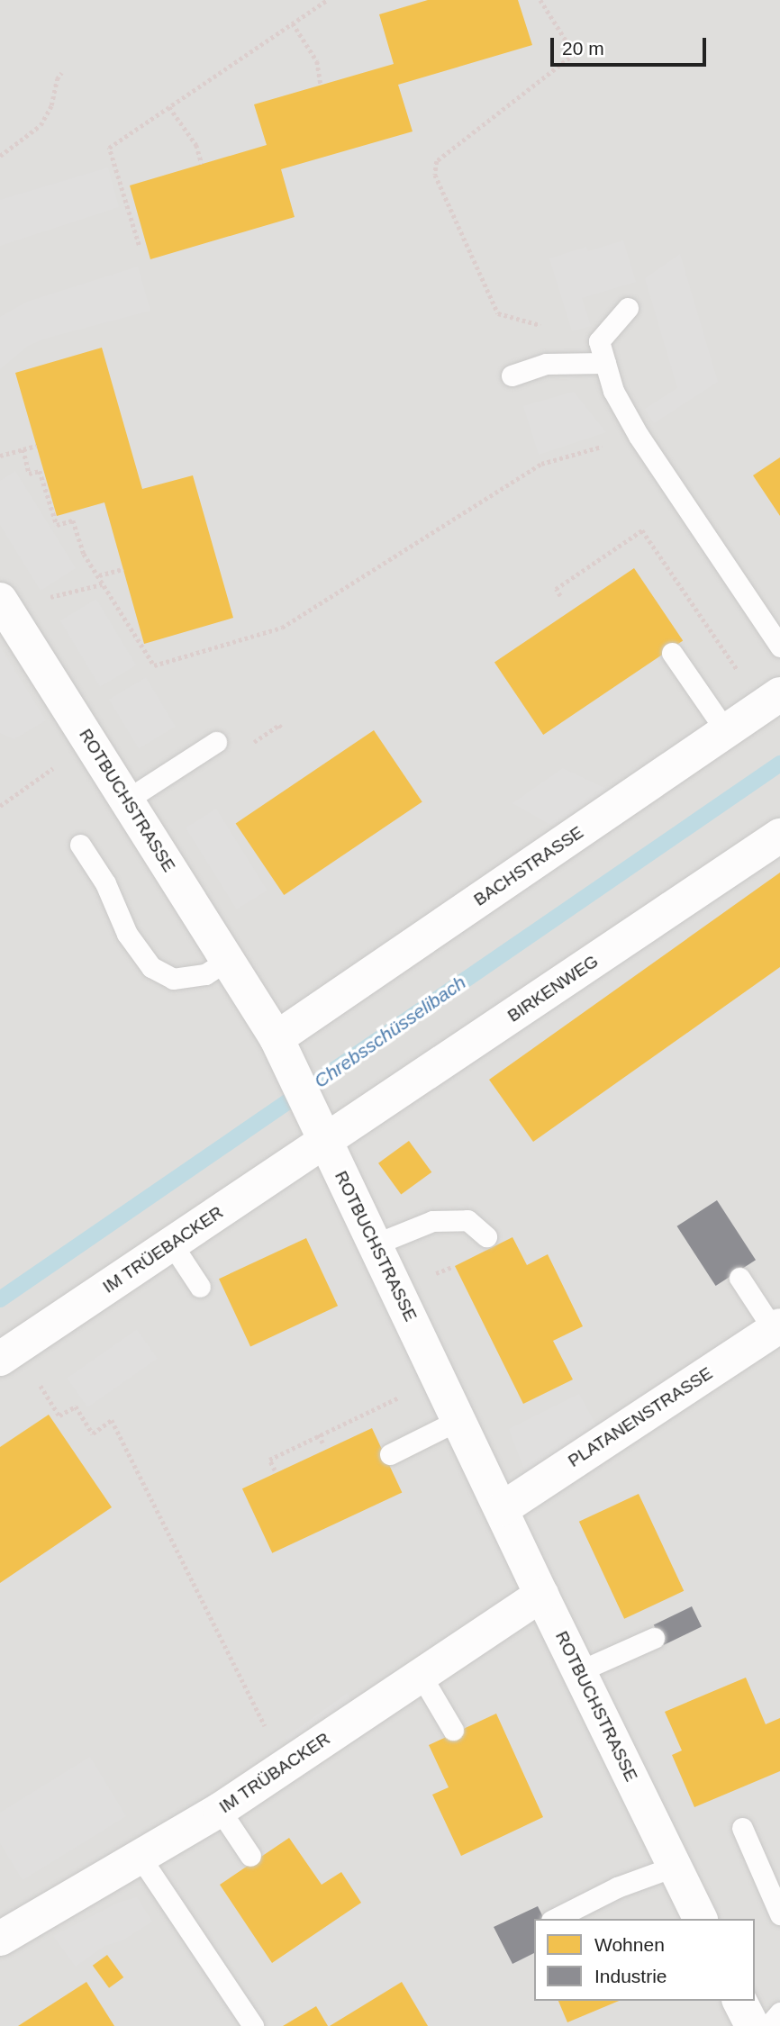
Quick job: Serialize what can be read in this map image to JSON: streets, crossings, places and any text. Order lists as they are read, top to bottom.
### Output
{
  "streets": {
    "street": [
      "ROTBUCHSTRASSE",
      "BACHSTRASSE",
      "BIRKENWEG",
      "IM TRÜEBACKER",
      "PLATANENSTRASSE",
      "IM TRÜBACKER"
    ]
  },
  "crossings": [
    ["ROTBUCHSTRASSE", "BACHSTRASSE"],
    ["ROTBUCHSTRASSE", "BIRKENWEG"],
    ["ROTBUCHSTRASSE", "IM TRÜEBACKER"],
    ["ROTBUCHSTRASSE", "PLATANENSTRASSE"],
    ["ROTBUCHSTRASSE", "IM TRÜBACKER"],
    ["BIRKENWEG", "IM TRÜEBACKER"]
  ],
  "water": ["Chrebsschüsselibach"],
  "legend": ["Wohnen", "Industrie"],
  "scale_bar": "20 m"
}
